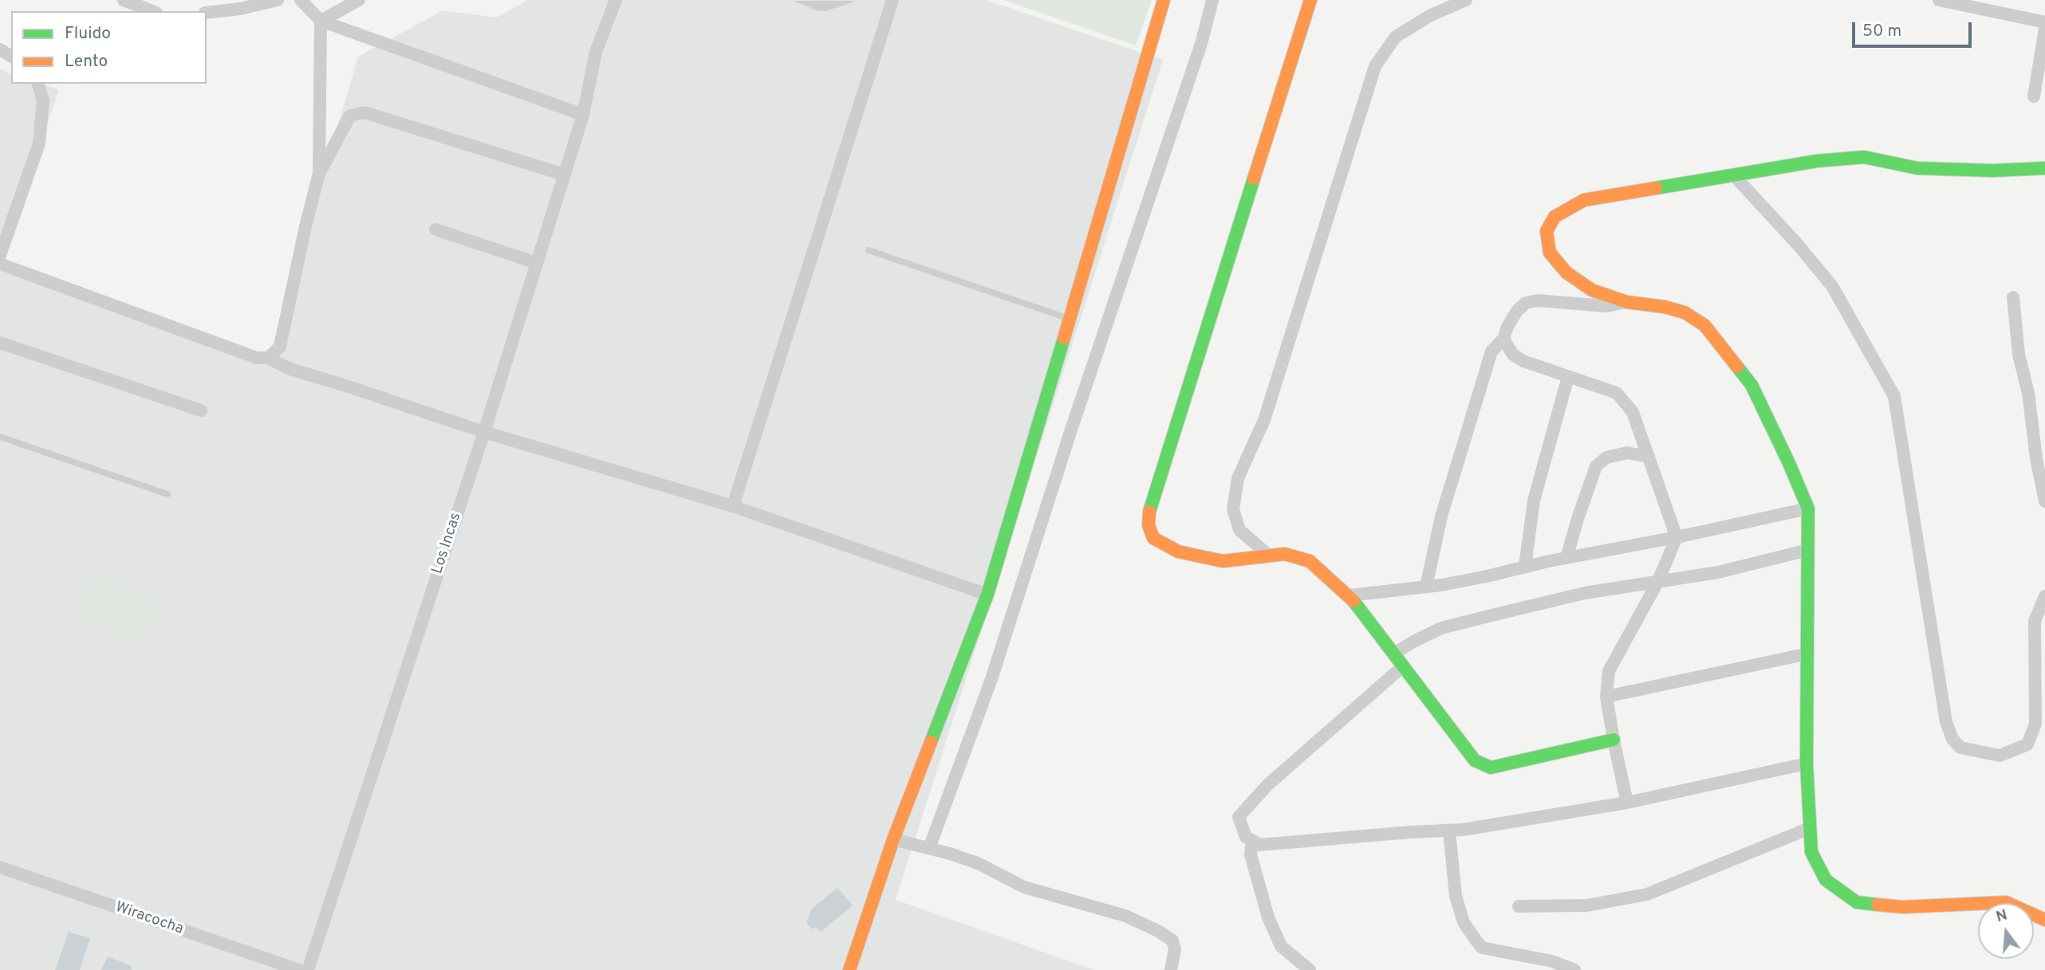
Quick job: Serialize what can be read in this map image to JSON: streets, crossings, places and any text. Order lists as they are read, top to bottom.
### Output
{
  "streets": {
    "street": ["Los Incas", "Wiracocha"]
  },
  "legend": ["Fluido", "Lento"],
  "scale_bar": "50 m",
  "north": "top"
}
